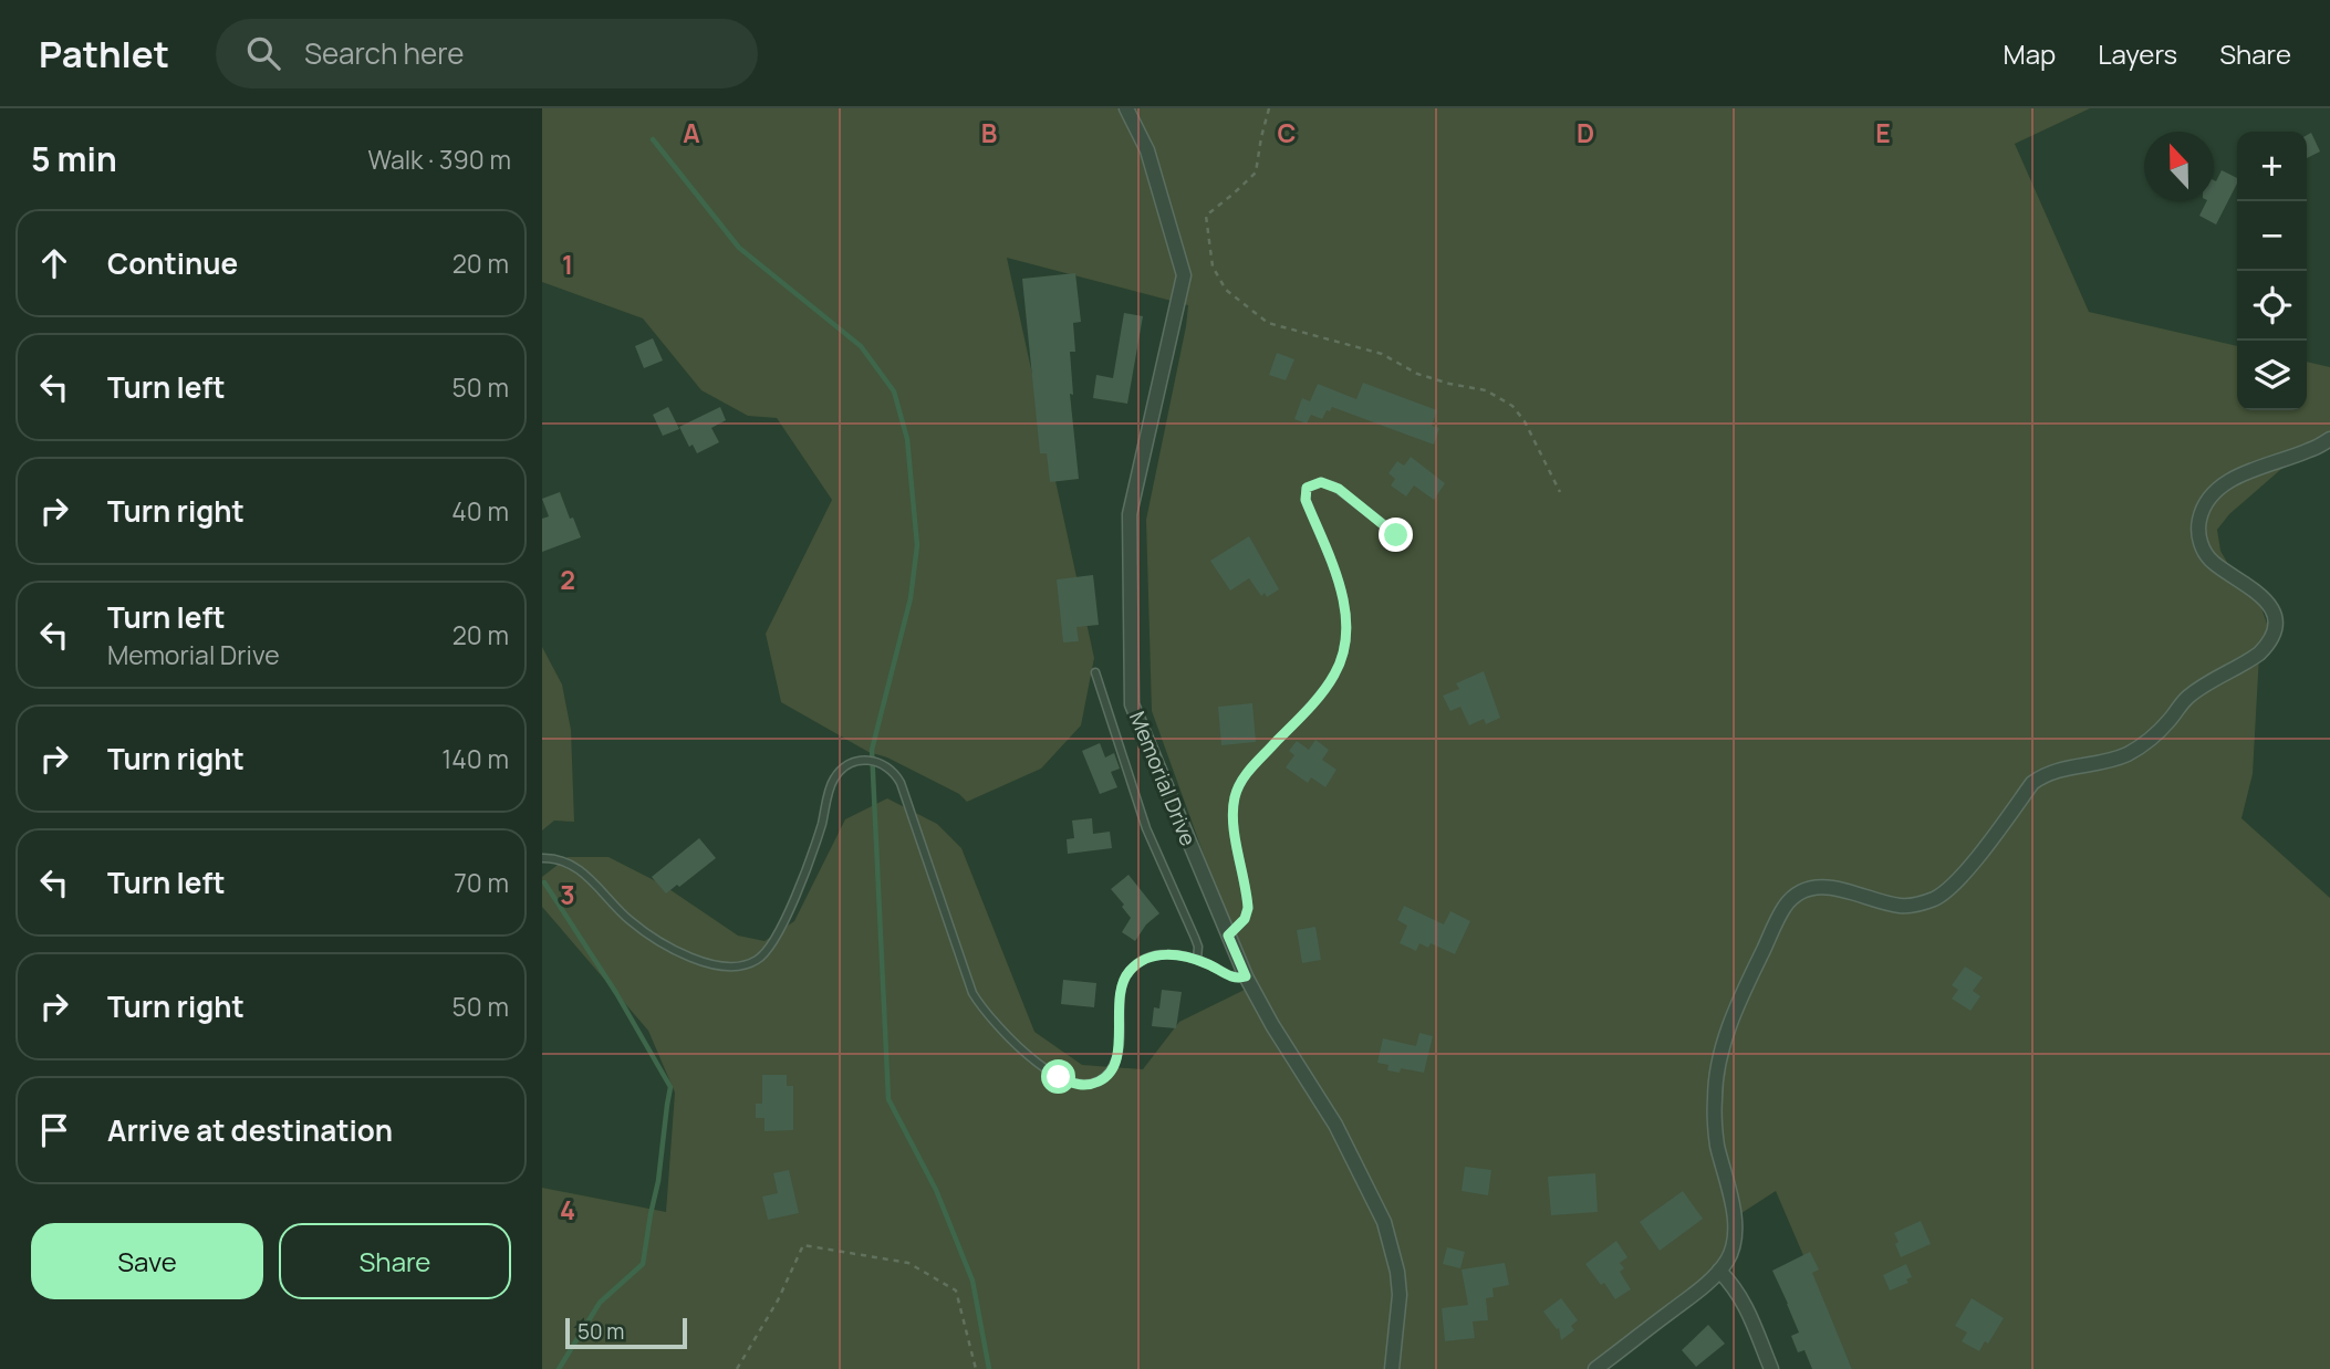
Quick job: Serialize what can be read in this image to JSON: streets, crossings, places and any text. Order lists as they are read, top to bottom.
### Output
{
  "streets": {
    "street": ["Memorial Drive"]
  },
  "scale_bar": "50 m",
  "north": "top",
  "page": {
    "header": "Pathlet",
    "search": "Search here",
    "nav": ["Map", "Layers", "Share"],
    "heading": ["5 min", "Walk · 390 m"],
    "map_buttons": ["+", "−"],
    "list": [
      ["Continue", "20 m"],
      ["Turn left", "50 m"],
      ["Turn right", "40 m"],
      ["Turn left", "Memorial Drive", "20 m"],
      ["Turn right", "140 m"],
      ["Turn left", "70 m"],
      ["Turn right", "50 m"],
      "Arrive at destination"
    ],
    "buttons": ["Save", "Share"],
    "scale": "50 m"
  },
  "grid": {
    "columns": [
      "A",
      "B",
      "C",
      "D",
      "E"
    ],
    "rows": [
      "1",
      "2",
      "3",
      "4"
    ]
  }
}
